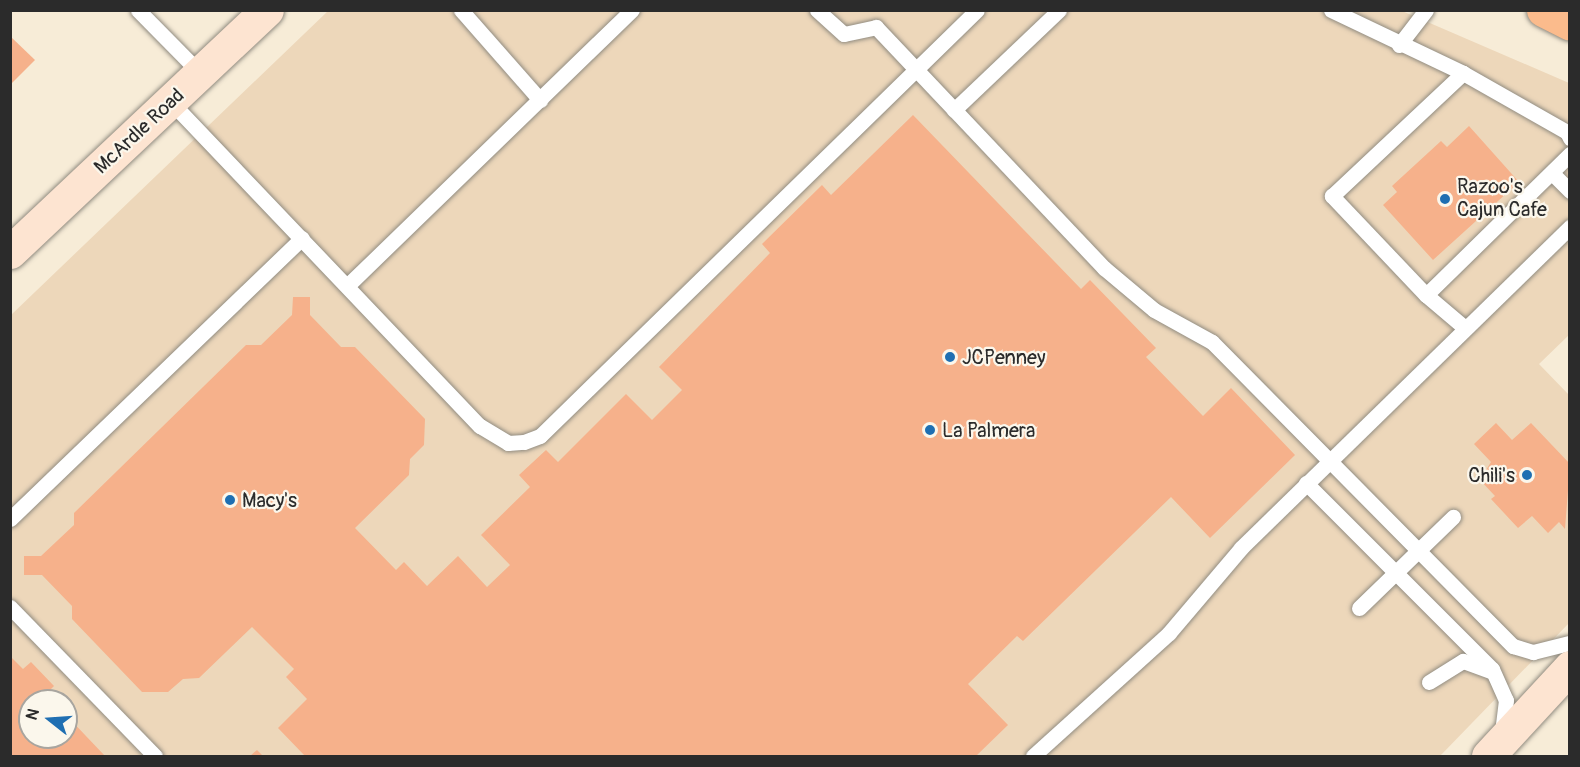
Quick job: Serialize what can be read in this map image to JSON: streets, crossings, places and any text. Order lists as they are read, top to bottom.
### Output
{
  "streets": {
    "main road": ["McArdle Road"]
  },
  "places": [
    "Razoo's Cajun Cafe",
    "JCPenney",
    "La Palmera",
    "Chili's",
    "Macy's"
  ],
  "north": "left"
}
